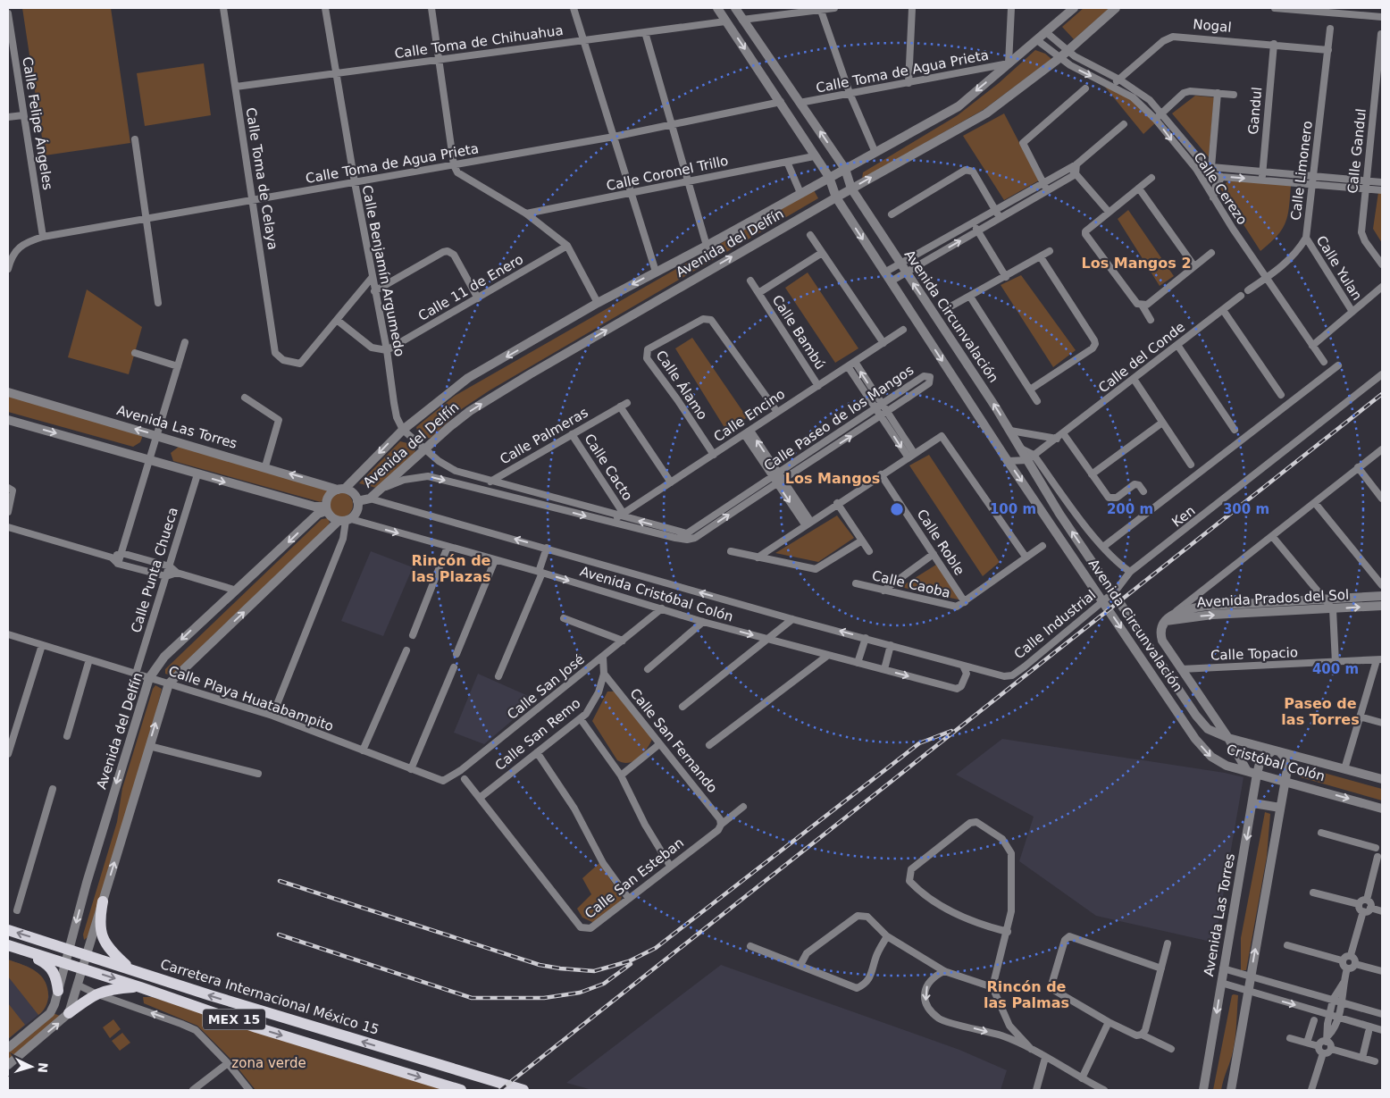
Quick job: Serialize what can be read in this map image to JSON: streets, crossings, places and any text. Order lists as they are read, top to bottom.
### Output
{
  "streets": {
    "main road": ["Carretera Internacional México 15", "MEX 15"],
    "street": [
      "Nogal",
      "Calle Toma de Chihuahua",
      "Calle Toma de Agua Prieta",
      "Gandul",
      "Calle Felipe Ángeles",
      "Calle Gandul",
      "Calle Limonero",
      "Calle Coronel Trillo",
      "Calle Toma de Celaya",
      "Calle Cerezo",
      "Avenida del Delfín",
      "Calle Yulan",
      "Calle Benjamín Argumedo",
      "Calle 11 de Enero",
      "Avenida Circunvalación",
      "Calle Bambú",
      "Calle del Conde",
      "Calle Álamo",
      "Calle Encino",
      "Calle Paseo de los Mangos",
      "Avenida Las Torres",
      "Calle Palmeras",
      "Calle Cacto",
      "Ken",
      "Calle Roble",
      "Calle Punta Chueca",
      "Calle Caoba",
      "Avenida Cristóbal Colón",
      "Avenida Prados del Sol",
      "Calle Industrial",
      "Calle Topacio",
      "Calle San José",
      "Calle Playa Huatabampito",
      "Calle San Remo",
      "Calle San Fernando",
      "Cristóbal Colón",
      "Calle San Esteban"
    ]
  },
  "crossings": [
    ["Nogal", "Gandul"],
    ["Nogal", "Calle Limonero"],
    ["Nogal", "Calle Cerezo"],
    ["Calle Toma de Chihuahua", "Calle Toma de Celaya"],
    ["Calle Toma de Chihuahua", "Calle Benjamín Argumedo"],
    ["Calle Toma de Chihuahua", "Avenida Circunvalación"],
    ["Calle Toma de Agua Prieta", "Calle Felipe Ángeles"],
    ["Calle Toma de Agua Prieta", "Calle Toma de Celaya"],
    ["Calle Toma de Agua Prieta", "Avenida del Delfín"],
    ["Calle Toma de Agua Prieta", "Calle Benjamín Argumedo"],
    ["Calle Toma de Agua Prieta", "Avenida Circunvalación"],
    ["Calle Limonero", "Calle Cerezo"],
    ["Calle Limonero", "Calle Yulan"],
    ["Calle Coronel Trillo", "Avenida Circunvalación"],
    ["Calle Cerezo", "Avenida del Delfín"],
    ["Avenida del Delfín", "Calle Benjamín Argumedo"],
    ["Avenida del Delfín", "Avenida Circunvalación"],
    ["Avenida del Delfín", "Calle Paseo de los Mangos"],
    ["Avenida del Delfín", "Avenida Las Torres"],
    ["Avenida del Delfín", "Avenida Cristóbal Colón"],
    ["Avenida del Delfín", "Calle Playa Huatabampito"],
    ["Avenida del Delfín", "Carretera Internacional México 15"],
    ["Calle Benjamín Argumedo", "Calle 11 de Enero"],
    ["Calle Benjamín Argumedo", "Calle Paseo de los Mangos"],
    ["Avenida Circunvalación", "Cristóbal Colón"],
    ["Calle Bambú", "Calle Encino"],
    ["Calle Álamo", "Calle Encino"],
    ["Calle Encino", "Calle Paseo de los Mangos"],
    ["Calle Encino", "Calle Palmeras"],
    ["Calle Encino", "Calle Cacto"],
    ["Calle Paseo de los Mangos", "Calle Palmeras"],
    ["Calle Paseo de los Mangos", "Calle Cacto"],
    ["Avenida Las Torres", "Avenida Cristóbal Colón"],
    ["Avenida Las Torres", "Cristóbal Colón"],
    ["Calle Palmeras", "Calle Cacto"],
    ["Ken", "Calle Industrial"],
    ["Calle Roble", "Calle Caoba"],
    ["Calle Punta Chueca", "Calle Playa Huatabampito"],
    ["Avenida Cristóbal Colón", "Calle Industrial"],
    ["Avenida Cristóbal Colón", "Calle San José"],
    ["Calle San José", "Calle Playa Huatabampito"],
    ["Calle San José", "Calle San Remo"],
    ["Calle San Remo", "Calle San Fernando"],
    ["Calle San Remo", "Calle San Esteban"],
    ["Calle San Fernando", "Calle San Esteban"]
  ],
  "districts": [
    "Los Mangos 2",
    "Los Mangos",
    "Rincón de las Plazas",
    "Paseo de las Torres",
    "Rincón de las Palmas"
  ],
  "parks": ["zona verde"],
  "north": "right",
  "rings": [
    "100 m",
    "200 m",
    "300 m",
    "400 m"
  ]
}
